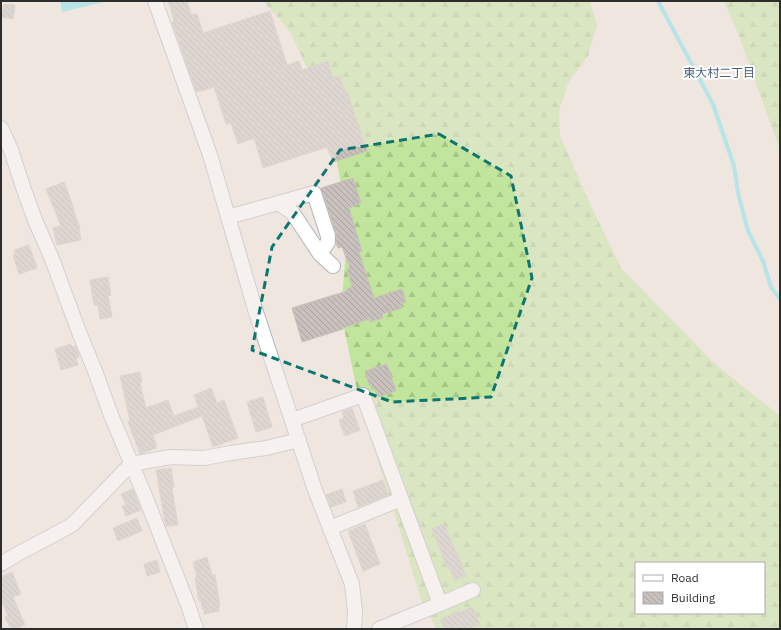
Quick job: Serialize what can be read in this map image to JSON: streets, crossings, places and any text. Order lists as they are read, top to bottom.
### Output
{
  "districts": ["東大村二丁目"],
  "legend": ["Road", "Building"]
}
